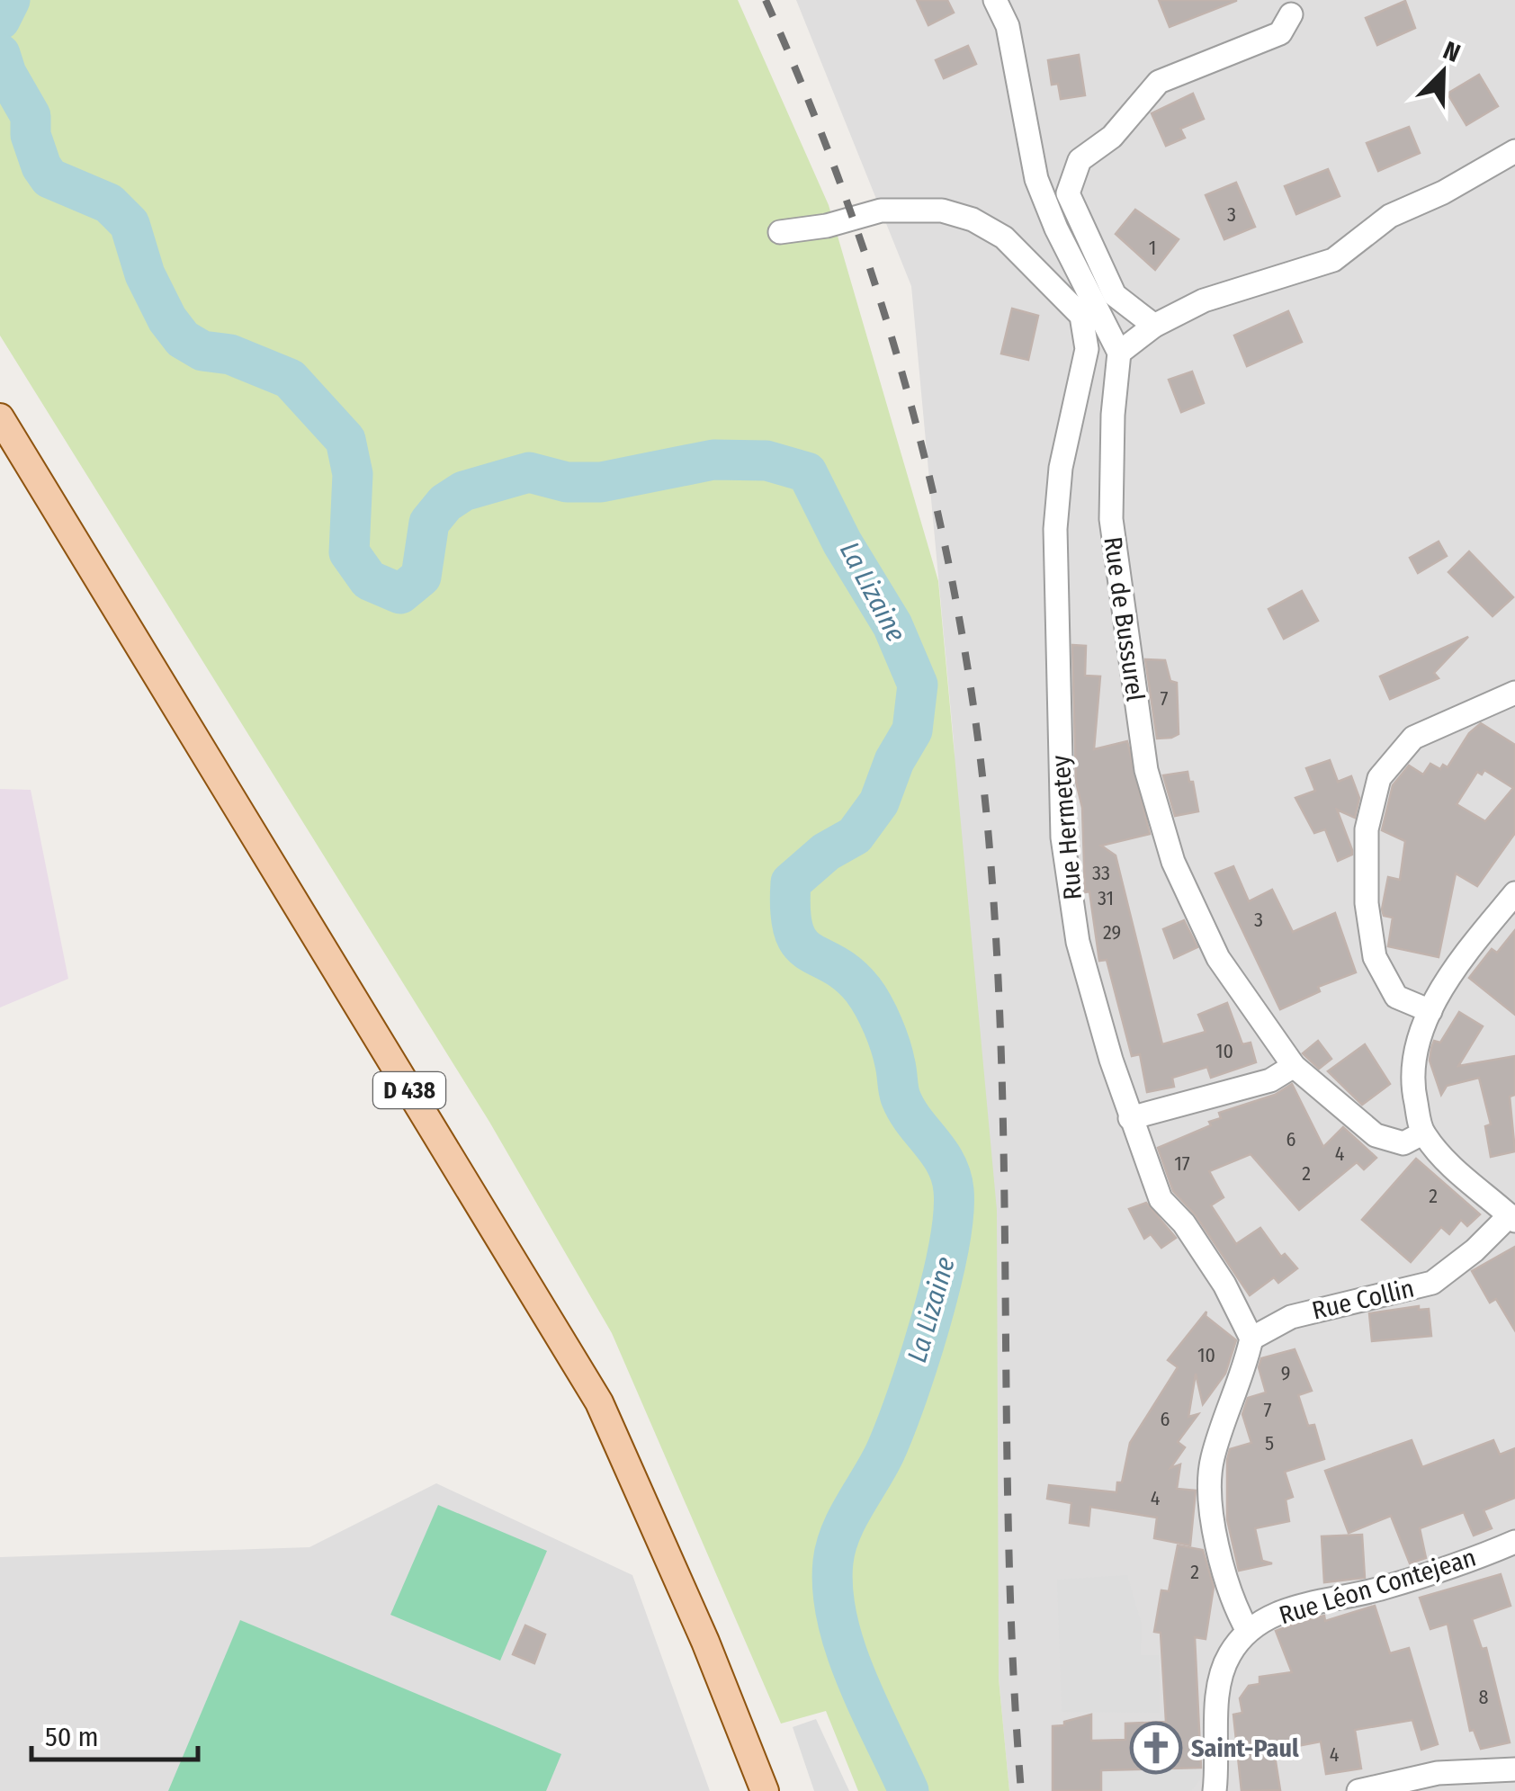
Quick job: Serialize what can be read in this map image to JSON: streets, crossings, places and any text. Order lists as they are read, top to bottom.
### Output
{
  "streets": {
    "main road": ["D 438"],
    "street": [
      "Rue de Bussurel",
      "Rue Hermetey",
      "Rue Collin",
      "Rue Léon Contejean"
    ]
  },
  "crossings": [
    ["Rue Hermetey", "Rue Collin"]
  ],
  "water": ["La Lizaine"],
  "places": {
    "church": ["Saint-Paul"]
  },
  "house_numbers": [
    "3",
    "1",
    "7",
    "33",
    "31",
    "3",
    "29",
    "10",
    "6",
    "4",
    "17",
    "2",
    "2",
    "10",
    "9",
    "7",
    "6",
    "5",
    "4",
    "2",
    "8",
    "4"
  ],
  "scale_bar": "50 m",
  "north": "top right"
}
